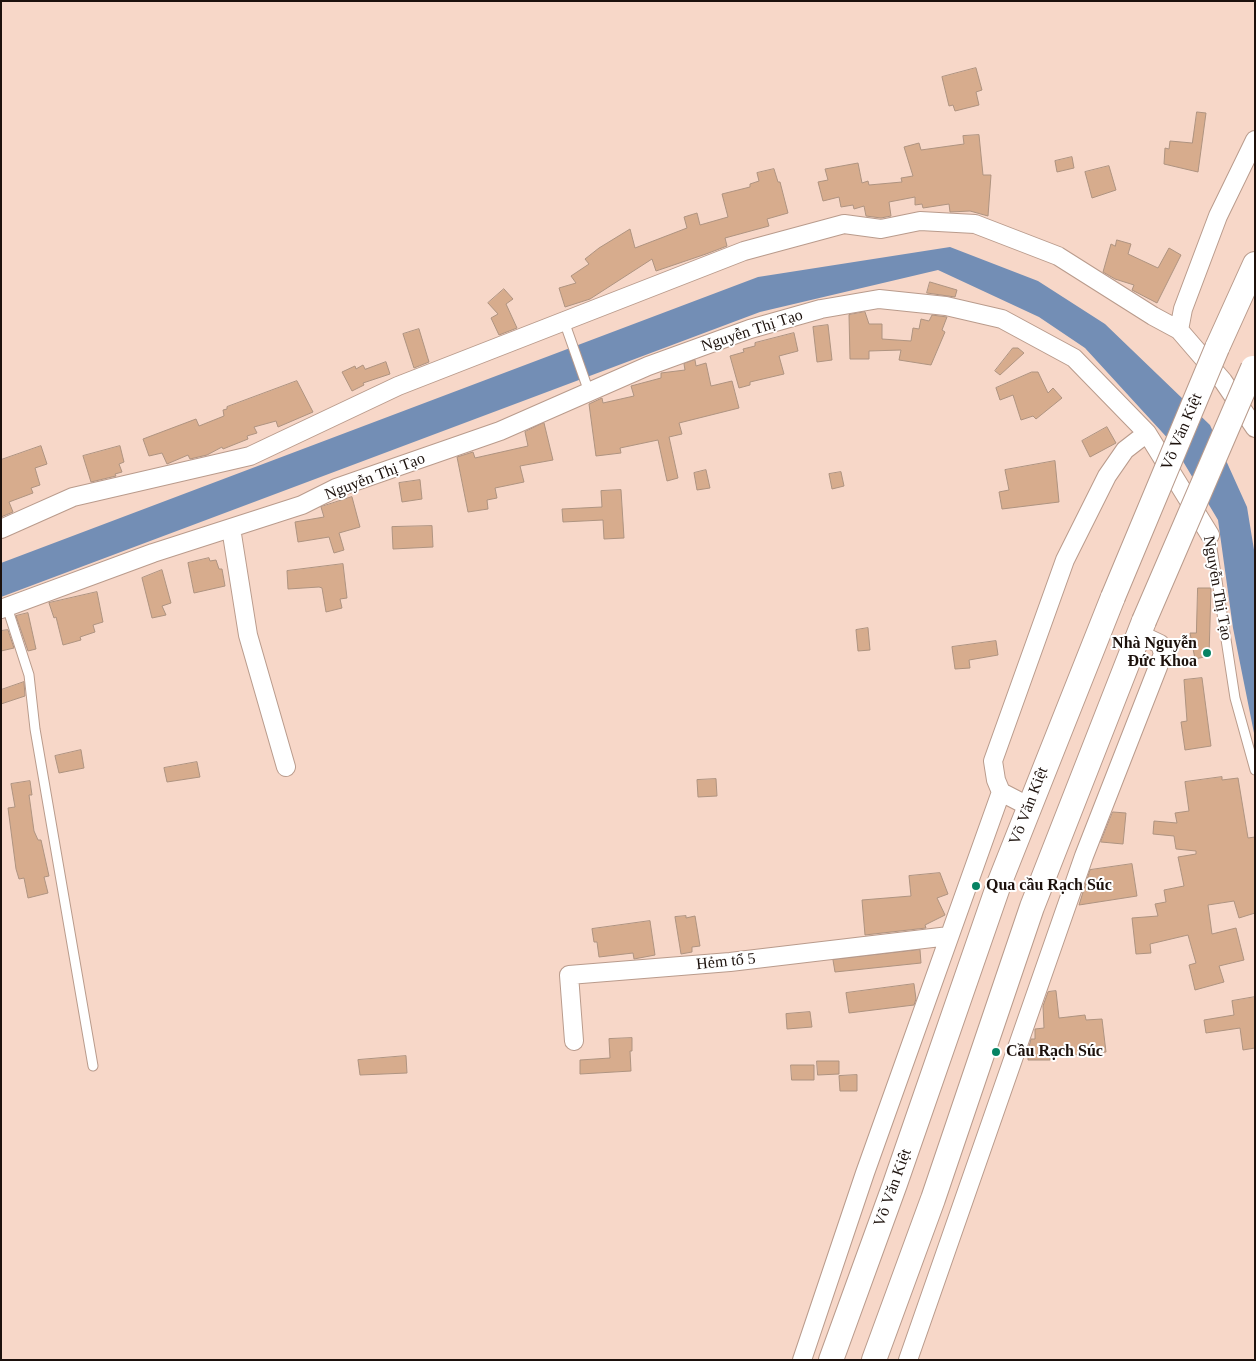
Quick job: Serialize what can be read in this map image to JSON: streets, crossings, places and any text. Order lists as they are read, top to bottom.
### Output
{
  "streets": {
    "main road": ["Võ Văn Kiệt"],
    "street": ["Nguyễn Thị Tạo", "Hẻm tổ 5"]
  },
  "places": ["Nhà Nguyễn Đức Khoa", "Qua cầu Rạch Súc", "Cầu Rạch Súc"]
}
